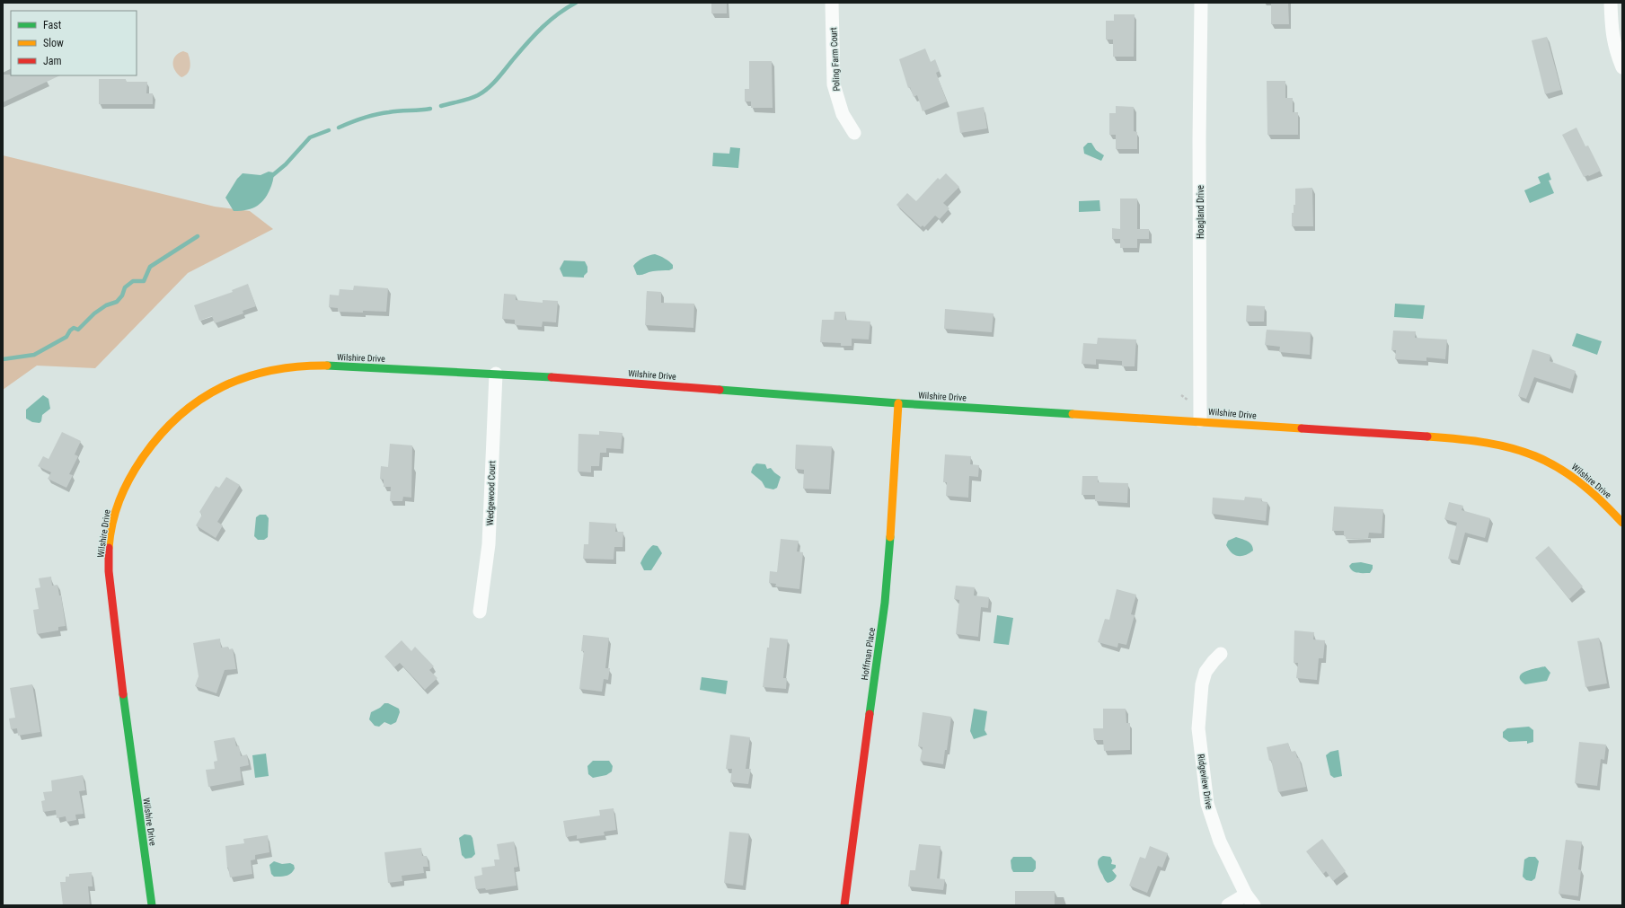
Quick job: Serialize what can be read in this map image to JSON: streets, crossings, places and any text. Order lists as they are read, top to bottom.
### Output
{
  "streets": {
    "street": [
      "Poling Farm Court",
      "Hoagland Drive",
      "Wilshire Drive",
      "Wedgewood Court",
      "Hoffman Place",
      "Ridgeview Drive"
    ]
  },
  "crossings": [
    ["Hoagland Drive", "Wilshire Drive"],
    ["Wilshire Drive", "Wedgewood Court"],
    ["Wilshire Drive", "Hoffman Place"]
  ],
  "legend": ["Fast", "Slow", "Jam"]
}
